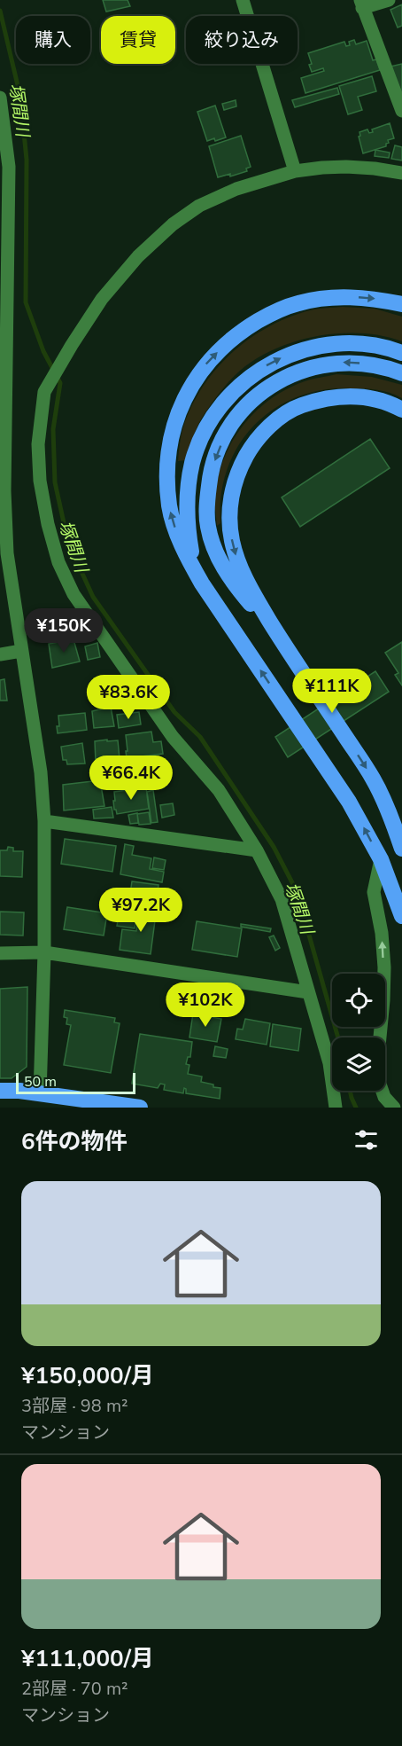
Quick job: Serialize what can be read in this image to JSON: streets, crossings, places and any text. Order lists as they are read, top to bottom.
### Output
{
  "water": ["塚間川"],
  "scale_bar": "50 m",
  "page": {
    "chip": ["購入", "賃貸", "絞り込み"],
    "price": [
      "¥150K",
      "¥111K",
      "¥83.6K",
      "¥66.4K",
      "¥97.2K",
      "¥102K"
    ],
    "scale": "50 m",
    "heading": "6件の物件",
    "list": [
      {
        "name": "¥150,000/月",
        "note": "3部屋 · 98 m² · マンション"
      },
      {
        "name": "¥111,000/月",
        "note": "2部屋 · 70 m² · マンション"
      }
    ]
  }
}
